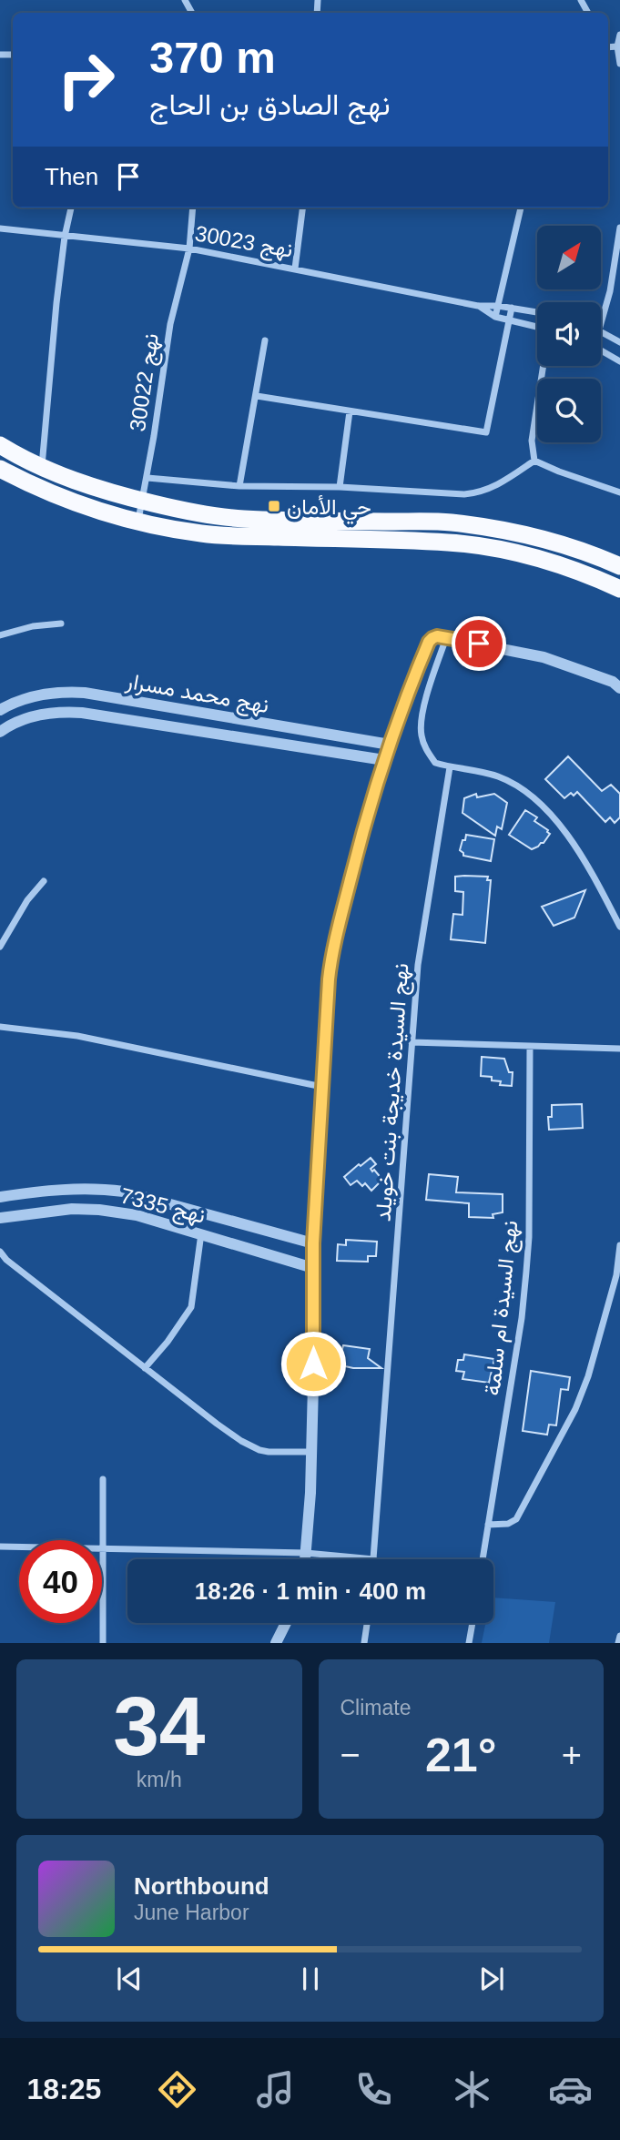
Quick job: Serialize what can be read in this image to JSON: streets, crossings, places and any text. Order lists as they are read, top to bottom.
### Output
{
  "streets": {
    "street": [
      "نهج 30023",
      "نهج 30022",
      "نهج محمد مسرار",
      "نهج السيدة خديجة بنت خويلد",
      "نهج 7335",
      "نهج السيدة ام سلمة"
    ]
  },
  "crossings": [
    ["نهج 30023", "نهج 30022"]
  ],
  "places": {
    "transit": ["حي الأمان"]
  },
  "north": "top right",
  "page": {
    "turn": ["370 m", "نهج الصادق بن الحاج"],
    "then": "Then",
    "limit": "40",
    "trip": "18:26 · 1 min · 400 m",
    "tile": [
      ["34", "km/h"],
      "Climate"
    ],
    "heat": ["−", "21°", "+"],
    "song": ["Northbound", "June Harbor"],
    "tabs": "18:25"
  }
}
